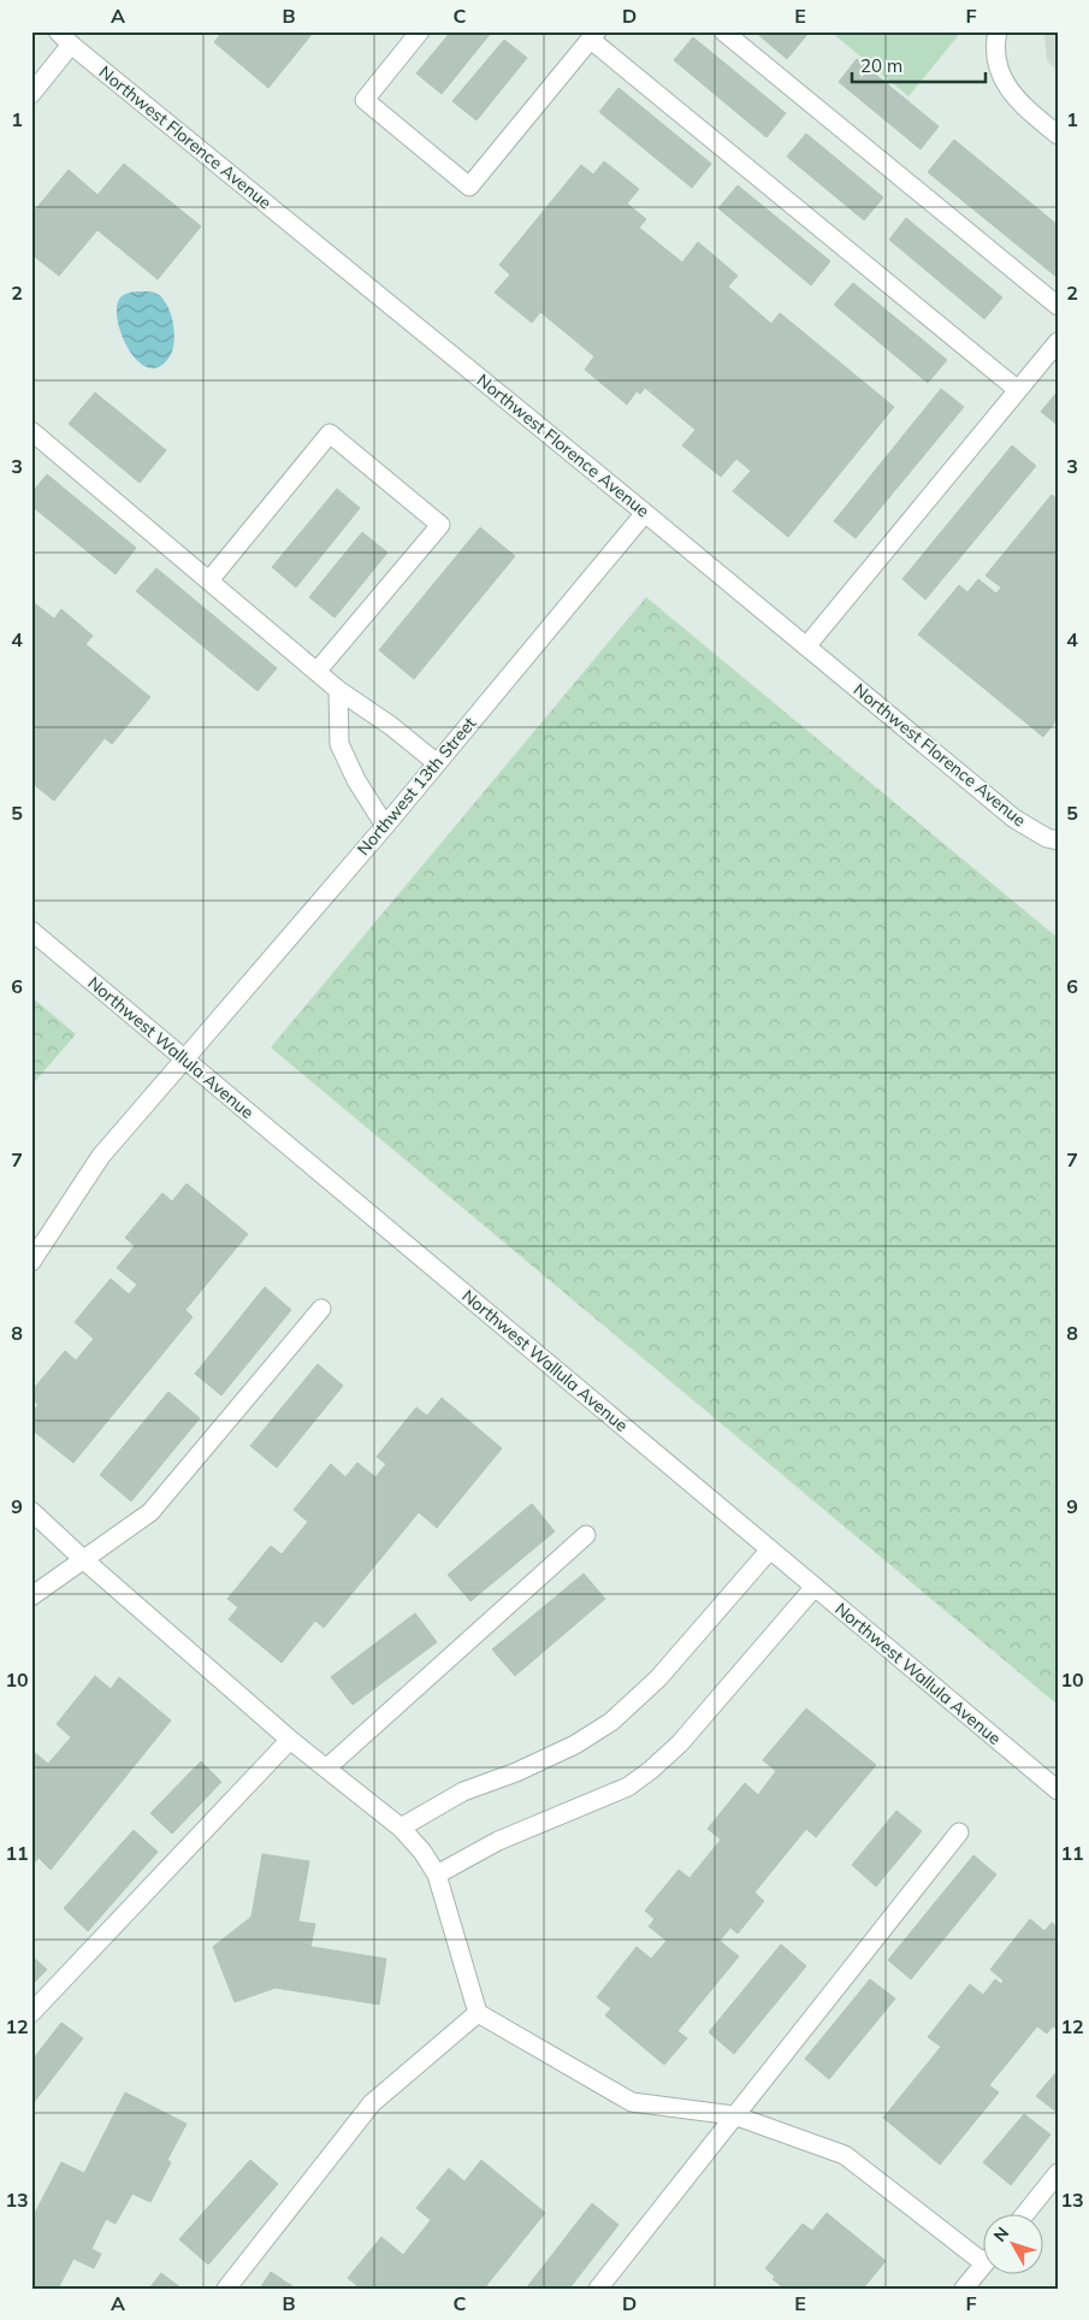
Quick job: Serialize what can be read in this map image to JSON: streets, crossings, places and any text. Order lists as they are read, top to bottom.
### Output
{
  "streets": {
    "street": ["Northwest Florence Avenue", "Northwest 13th Street", "Northwest Wallula Avenue"]
  },
  "crossings": [
    ["Northwest Florence Avenue", "Northwest 13th Street"],
    ["Northwest 13th Street", "Northwest Wallula Avenue"]
  ],
  "scale_bar": "20 m",
  "north": "top left",
  "grid": {
    "columns": [
      "A",
      "B",
      "C",
      "D",
      "E",
      "F"
    ],
    "rows": [
      "1",
      "2",
      "3",
      "4",
      "5",
      "6",
      "7",
      "8",
      "9",
      "10",
      "11",
      "12",
      "13"
    ]
  }
}
